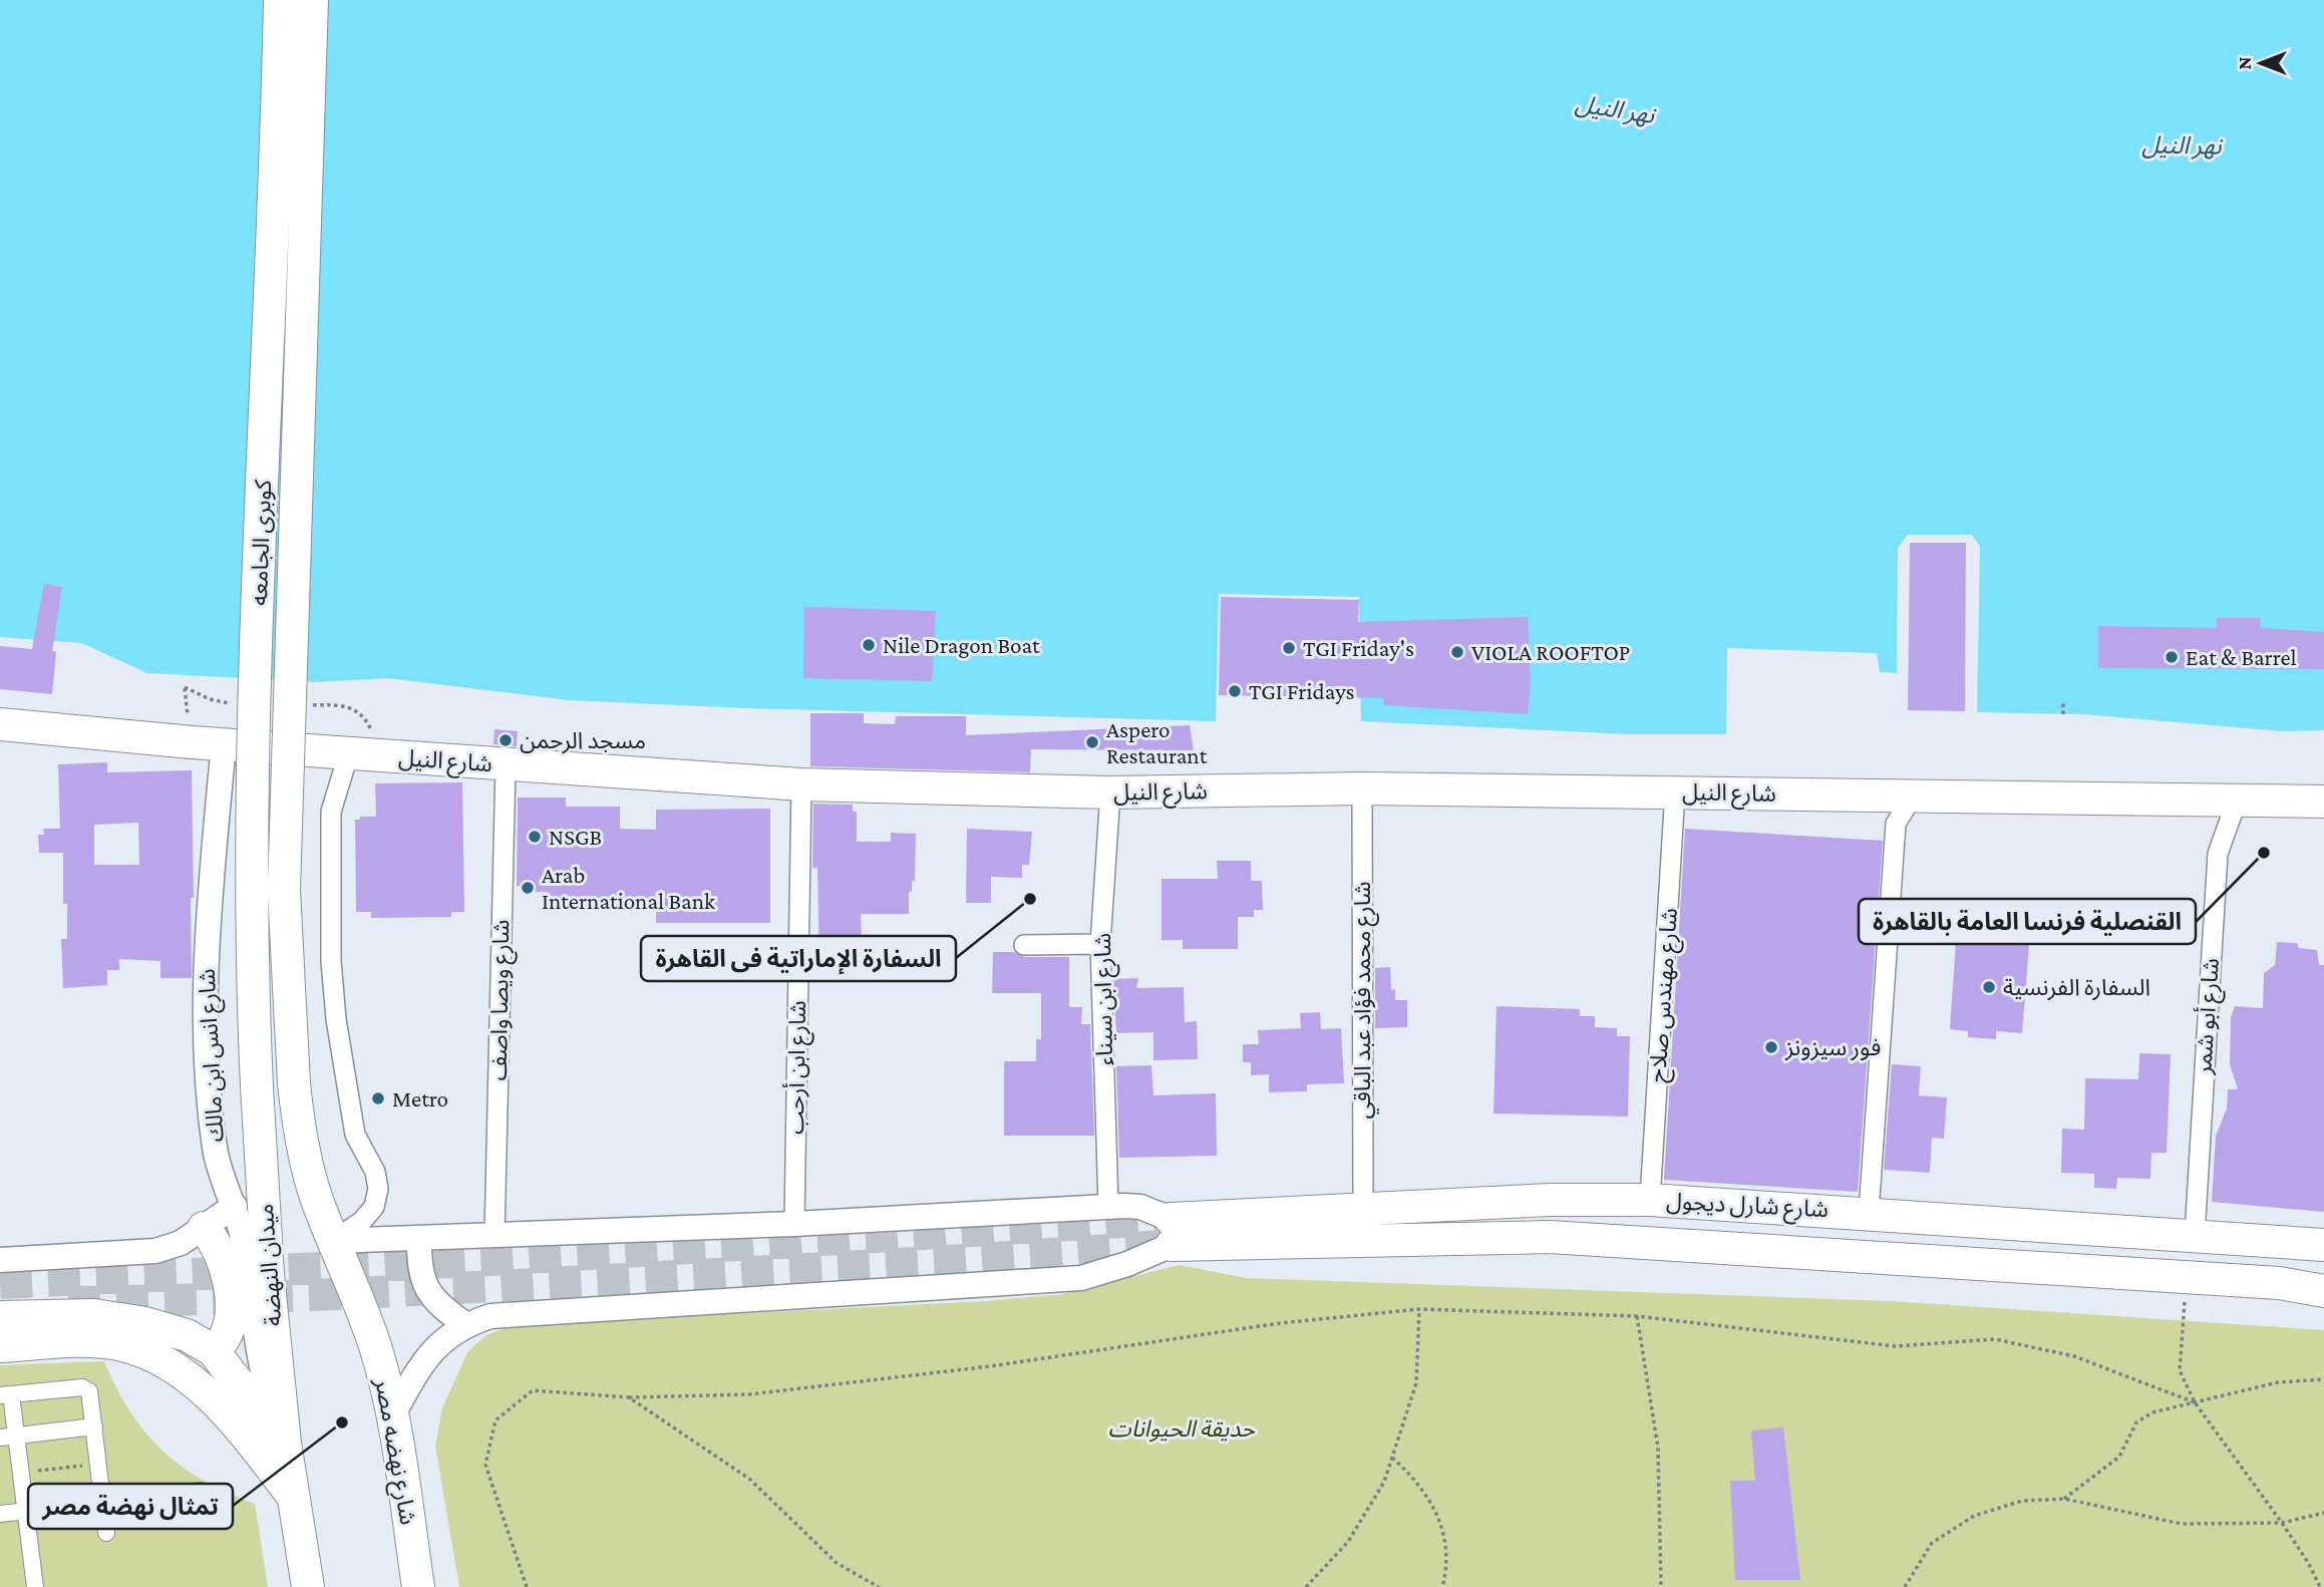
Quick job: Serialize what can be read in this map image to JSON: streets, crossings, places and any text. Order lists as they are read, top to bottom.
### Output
{
  "streets": {
    "main road": [
      "كوبرى الجامعه",
      "شارع النيل",
      "شارع شارل ديجول",
      "ميدان النهضة",
      "شارع نهضه مصر"
    ],
    "street": [
      "شارع مهندس صلاح",
      "شارع ابن سيناء",
      "شارع ويصا واصف",
      "شارع محمد فؤاد عبد الباقي",
      "شارع أبو شمر",
      "شارع انس ابن مالك",
      "شارع ابن أرحب"
    ]
  },
  "crossings": [
    ["كوبرى الجامعه", "ميدان النهضة"],
    ["كوبرى الجامعه", "شارع نهضه مصر"],
    ["شارع النيل", "شارع مهندس صلاح"],
    ["شارع النيل", "شارع ابن سيناء"],
    ["شارع النيل", "شارع ويصا واصف"],
    ["شارع النيل", "شارع محمد فؤاد عبد الباقي"],
    ["شارع النيل", "شارع أبو شمر"],
    ["شارع النيل", "شارع انس ابن مالك"],
    ["شارع النيل", "شارع ابن أرحب"],
    ["شارع مهندس صلاح", "شارع شارل ديجول"],
    ["شارع محمد فؤاد عبد الباقي", "شارع شارل ديجول"],
    ["شارع أبو شمر", "شارع شارل ديجول"],
    ["شارع انس ابن مالك", "ميدان النهضة"]
  ],
  "water": ["نهر النيل"],
  "parks": ["حديقة الحيوانات"],
  "places": [
    "Nile Dragon Boat",
    "TGI Friday's",
    "VIOLA ROOFTOP",
    "Eat & Barrel",
    "TGI Fridays",
    "مسجد الرحمن",
    "Aspero Restaurant",
    "NSGB",
    "القنصلية فرنسا العامة بالقاهرة",
    "Arab International Bank",
    "السفارة الإماراتية فى القاهرة",
    "السفارة الفرنسية",
    "فور سيزونز",
    "Metro",
    "تمثال نهضة مصر"
  ],
  "north": "left"
}
